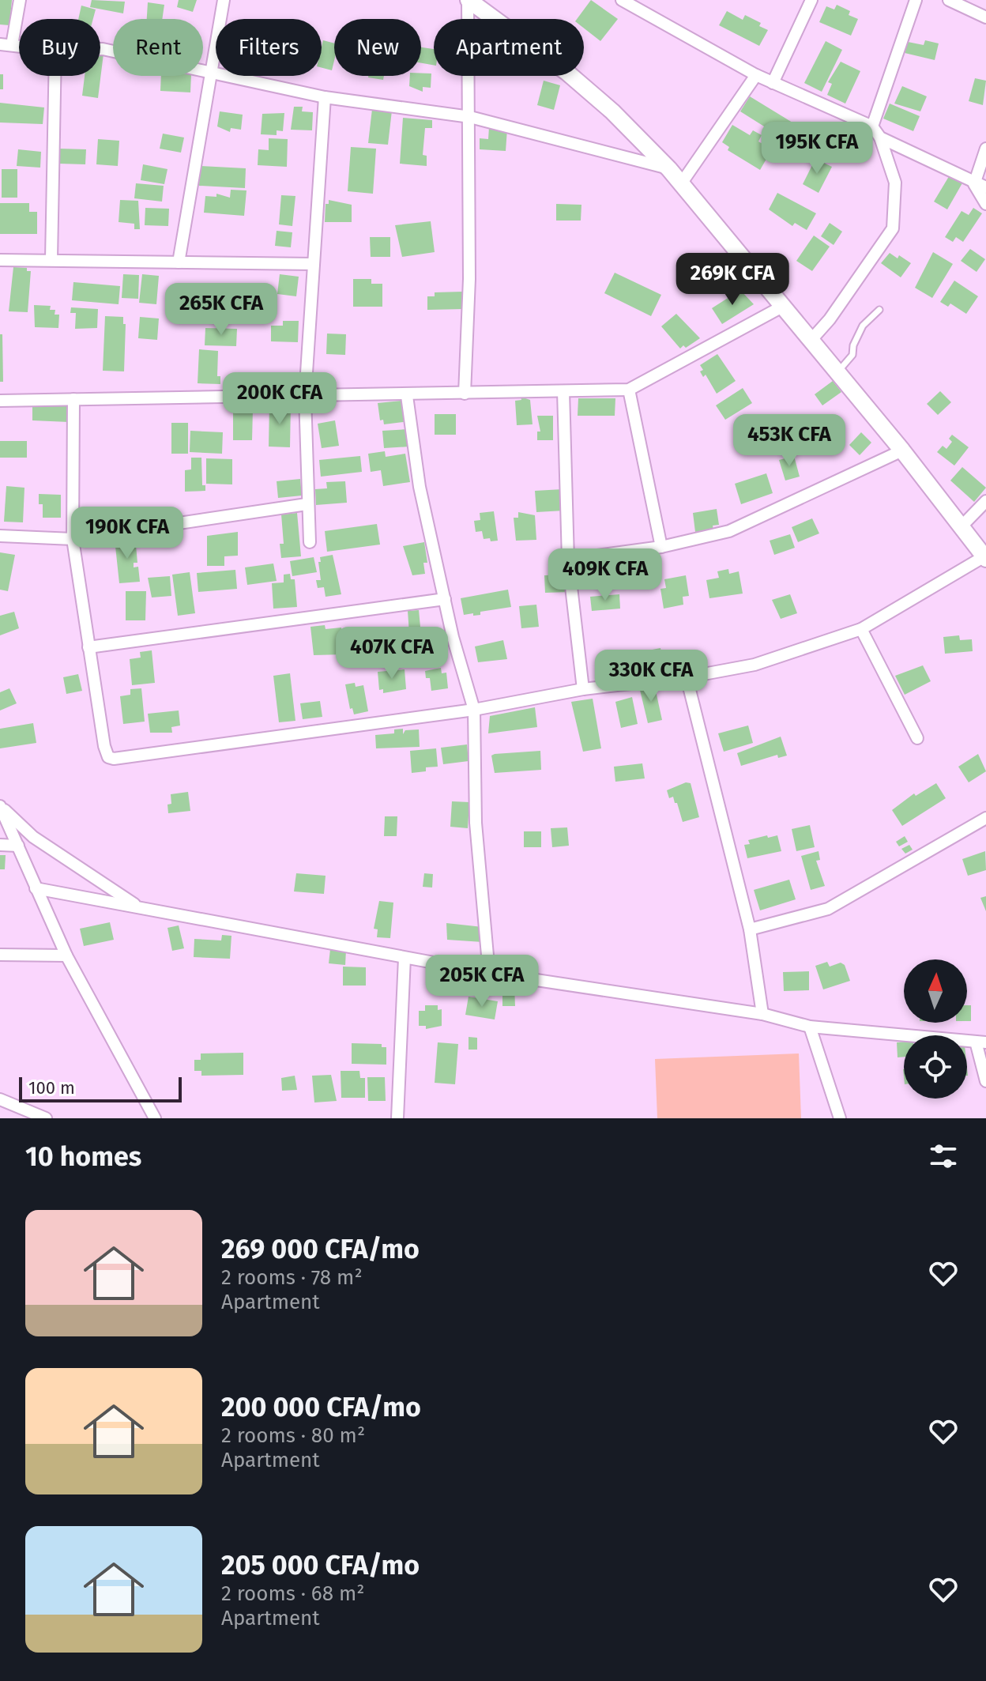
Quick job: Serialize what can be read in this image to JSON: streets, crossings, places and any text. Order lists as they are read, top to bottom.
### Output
{
  "scale_bar": "100 m",
  "north": "top",
  "page": {
    "chip": [
      "Buy",
      "Rent",
      "Filters",
      "New",
      "Apartment"
    ],
    "price": [
      "195K CFA",
      "269K CFA",
      "265K CFA",
      "200K CFA",
      "453K CFA",
      "190K CFA",
      "409K CFA",
      "407K CFA",
      "330K CFA",
      "205K CFA"
    ],
    "scale": "100 m",
    "heading": "10 homes",
    "list": [
      {
        "name": "269 000 CFA/mo",
        "note": "2 rooms · 78 m² · Apartment"
      },
      {
        "name": "200 000 CFA/mo",
        "note": "2 rooms · 80 m² · Apartment"
      },
      {
        "name": "205 000 CFA/mo",
        "note": "2 rooms · 68 m² · Apartment"
      }
    ]
  }
}
